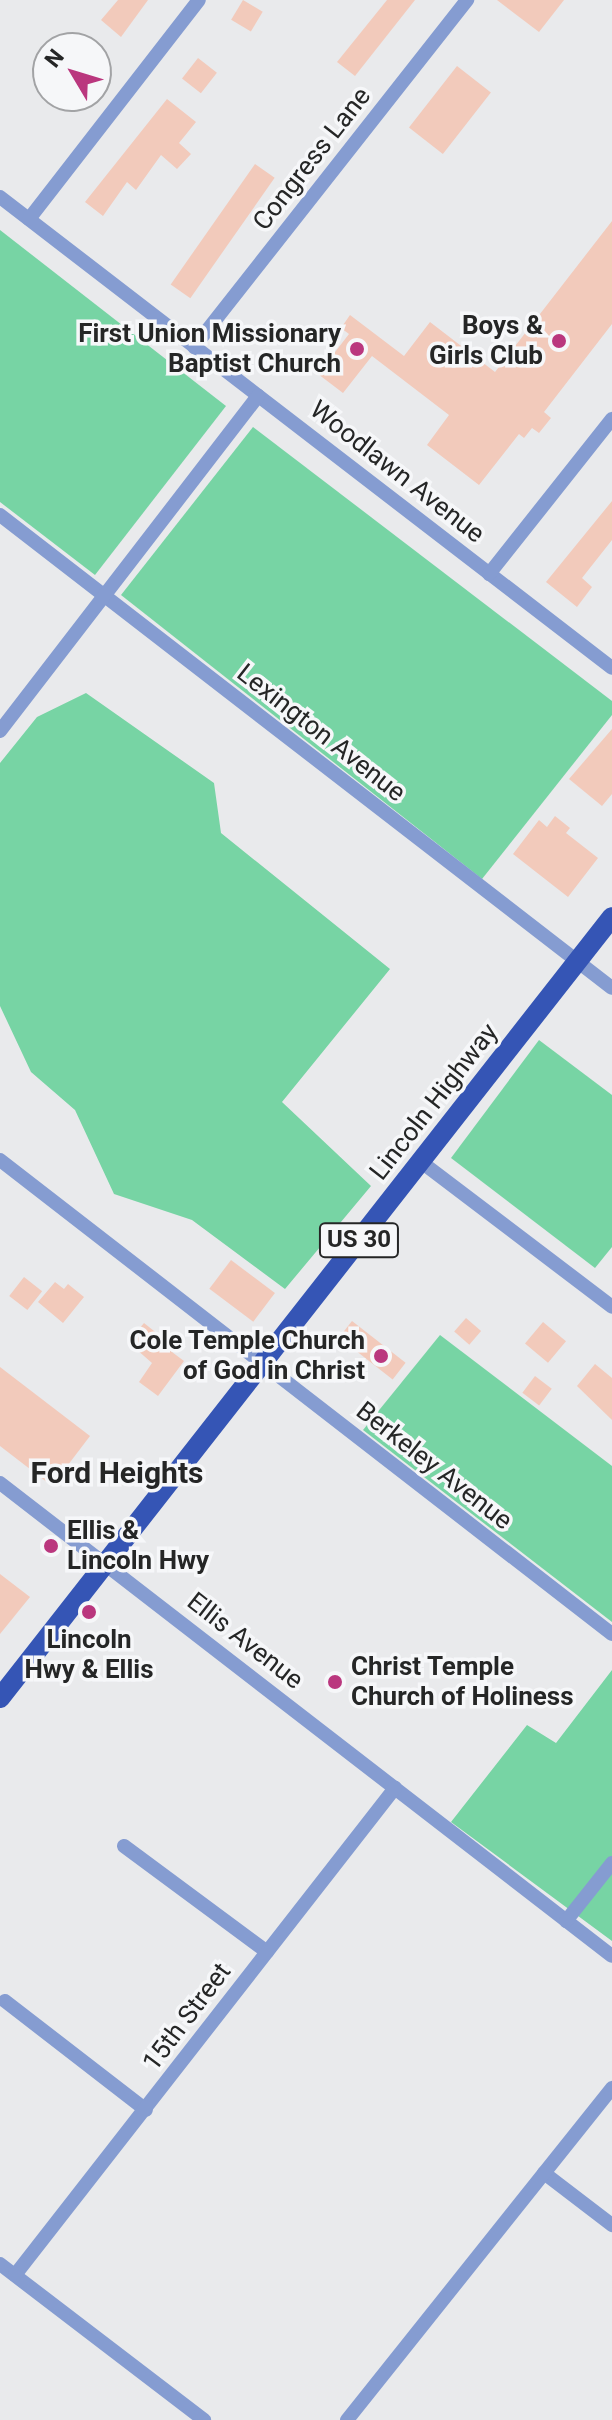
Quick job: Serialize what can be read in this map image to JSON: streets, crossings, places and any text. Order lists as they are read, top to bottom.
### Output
{
  "streets": {
    "main road": ["Lincoln Highway", "US 30"],
    "street": [
      "Congress Lane",
      "Woodlawn Avenue",
      "Lexington Avenue",
      "Berkeley Avenue",
      "Ellis Avenue",
      "15th Street"
    ]
  },
  "crossings": [
    ["Congress Lane", "Woodlawn Avenue"],
    ["Lexington Avenue", "Lincoln Highway"],
    ["Lincoln Highway", "Berkeley Avenue"],
    ["Lincoln Highway", "Ellis Avenue"],
    ["Ellis Avenue", "15th Street"]
  ],
  "districts": ["Ford Heights"],
  "places": [
    "Boys & Girls Club",
    "First Union Missionary Baptist Church",
    "Cole Temple Church of God in Christ",
    "Ellis & Lincoln Hwy",
    "Lincoln Hwy & Ellis",
    "Christ Temple Church of Holiness"
  ],
  "north": "top left"
}
